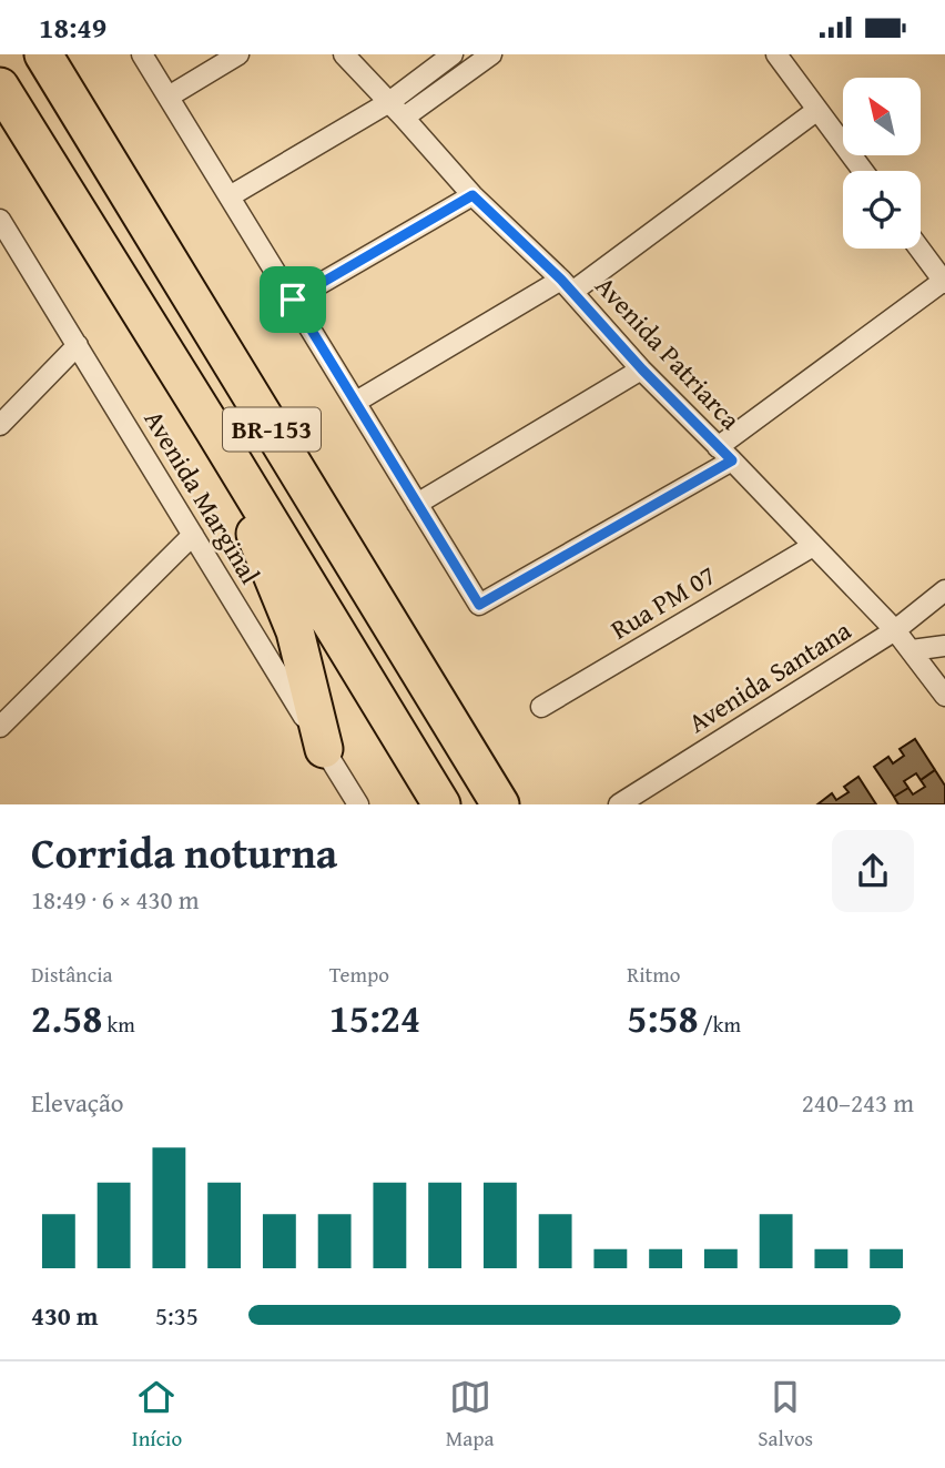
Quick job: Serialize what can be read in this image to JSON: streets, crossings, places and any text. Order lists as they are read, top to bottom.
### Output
{
  "streets": {
    "highway": ["BR-153"],
    "street": [
      "Avenida Patriarca",
      "Avenida Marginal",
      "Rua PM 07",
      "Avenida Santana"
    ]
  },
  "crossings": [
    ["Avenida Patriarca", "Rua PM 07"],
    ["Avenida Patriarca", "Avenida Santana"]
  ],
  "north": "top left",
  "page": {
    "status": "18:49",
    "heading": ["Corrida noturna", "18:49 · 6 × 430 m"],
    "stats": [
      ["Distância", "2.58 km"],
      ["Tempo", "15:24"],
      ["Ritmo", "5:58 /km"]
    ],
    "chart": ["Elevação", "240–243 m"],
    "list": [
      {
        "name": "430 m",
        "note": "5:35"
      }
    ],
    "tabs": ["Início", "Mapa", "Salvos"]
  }
}
